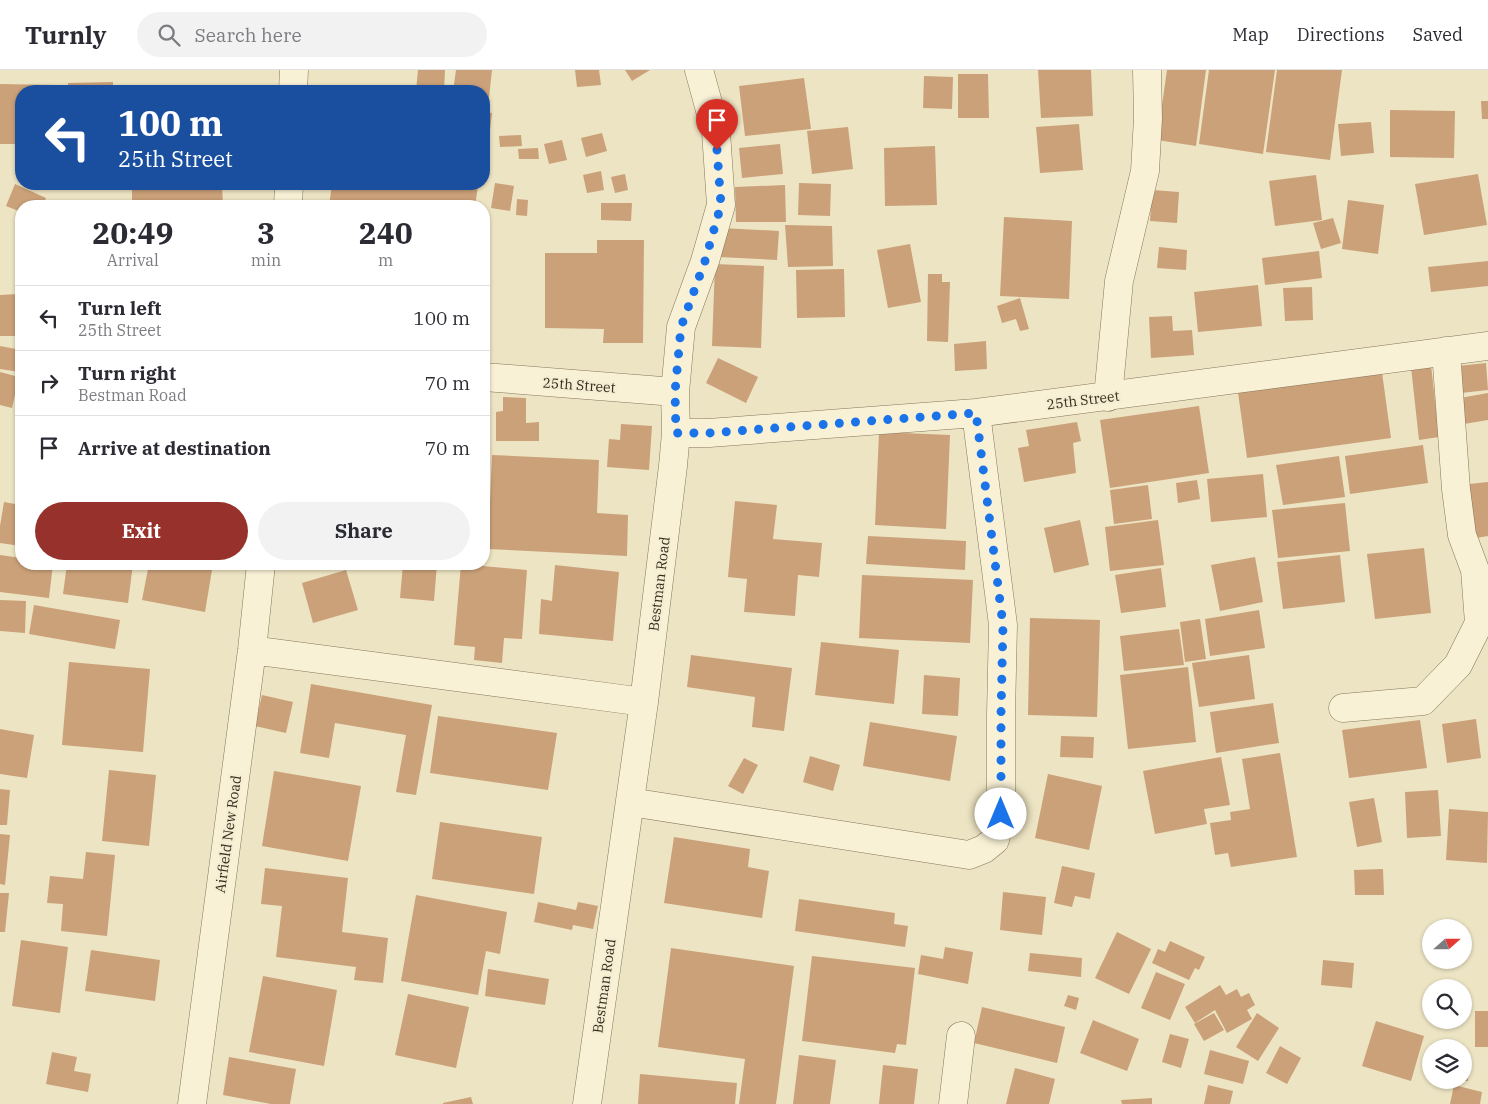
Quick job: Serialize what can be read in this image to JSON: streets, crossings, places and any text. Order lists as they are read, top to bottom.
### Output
{
  "streets": {
    "street": ["25th Street", "Bestman Road", "Airfield New Road"]
  },
  "crossings": [
    ["25th Street", "Bestman Road"]
  ],
  "north": "right",
  "page": {
    "header": "Turnly",
    "search": "Search here",
    "nav": ["Map", "Directions", "Saved"],
    "turn": ["100 m", "25th Street"],
    "eta": [
      "20:49",
      "Arrival",
      "3",
      "min",
      "240",
      "m"
    ],
    "list": [
      {
        "name": "Turn left",
        "note": "25th Street",
        "value": "100 m"
      },
      {
        "name": "Turn right",
        "note": "Bestman Road",
        "value": "70 m"
      },
      {
        "name": "Arrive at destination",
        "value": "70 m"
      }
    ],
    "buttons": ["Exit", "Share"]
  }
}
